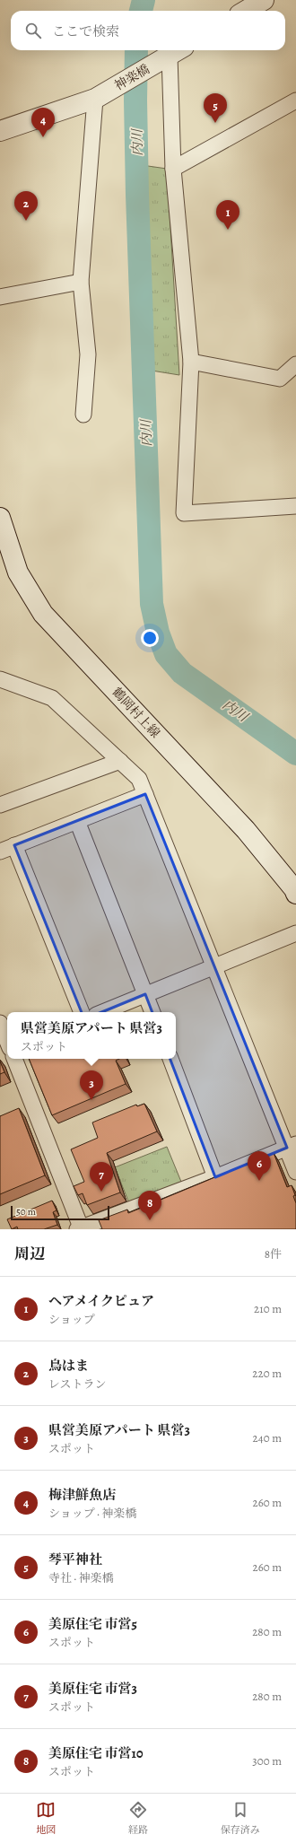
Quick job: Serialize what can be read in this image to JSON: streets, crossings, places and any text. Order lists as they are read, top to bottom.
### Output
{
  "streets": {
    "main road": ["神楽橋", "鶴岡村上線"]
  },
  "water": ["内川"],
  "scale_bar": "50 m",
  "page": {
    "search": "ここで検索",
    "pins": [
      "5",
      "4",
      "2",
      "1",
      "3",
      "6",
      "7",
      "8"
    ],
    "popup": ["県営美原アパート 県営3", "スポット"],
    "scale": "50 m",
    "heading": ["周辺", "8件"],
    "list": [
      {
        "mark": "1",
        "name": "ヘアメイクピュア",
        "note": "ショップ",
        "value": "210 m"
      },
      {
        "mark": "2",
        "name": "鳥はま",
        "note": "レストラン",
        "value": "220 m"
      },
      {
        "mark": "3",
        "name": "県営美原アパート 県営3",
        "note": "スポット",
        "value": "240 m"
      },
      {
        "mark": "4",
        "name": "梅津鮮魚店",
        "note": "ショップ · 神楽橋",
        "value": "260 m"
      },
      {
        "mark": "5",
        "name": "琴平神社",
        "note": "寺社 · 神楽橋",
        "value": "260 m"
      },
      {
        "mark": "6",
        "name": "美原住宅 市営5",
        "note": "スポット",
        "value": "280 m"
      },
      {
        "mark": "7",
        "name": "美原住宅 市営3",
        "note": "スポット",
        "value": "280 m"
      },
      {
        "mark": "8",
        "name": "美原住宅 市営10",
        "note": "スポット",
        "value": "300 m"
      }
    ],
    "nav": ["地図", "経路", "保存済み"]
  }
}
